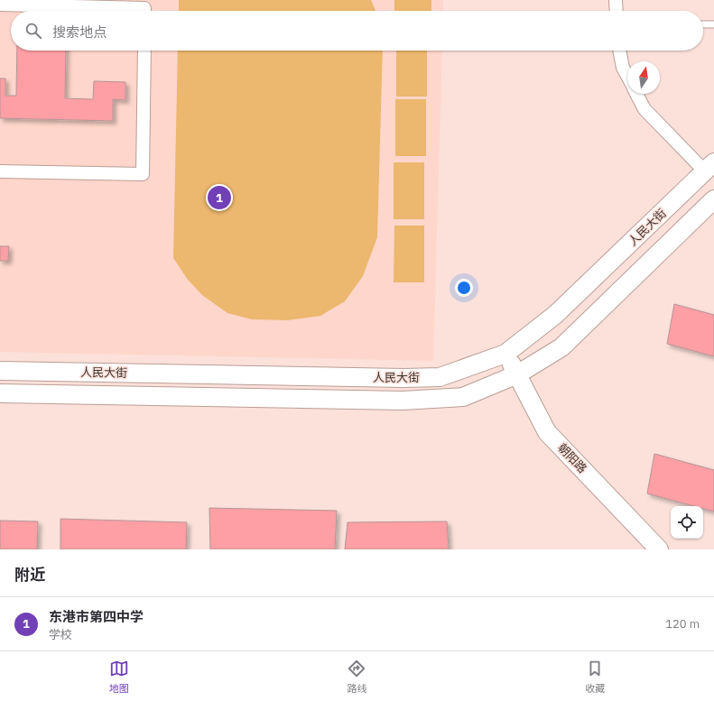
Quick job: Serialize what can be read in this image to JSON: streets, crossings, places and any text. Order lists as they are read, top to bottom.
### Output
{
  "streets": {
    "main road": ["人民大街", "朝阳路"]
  },
  "crossings": [
    ["人民大街", "朝阳路"]
  ],
  "north": "top",
  "page": {
    "search": "搜索地点",
    "pins": "1",
    "heading": "附近",
    "list": [
      {
        "mark": "1",
        "name": "东港市第四中学",
        "note": "学校",
        "value": "120 m"
      }
    ],
    "nav": ["地图", "路线", "收藏"]
  }
}
